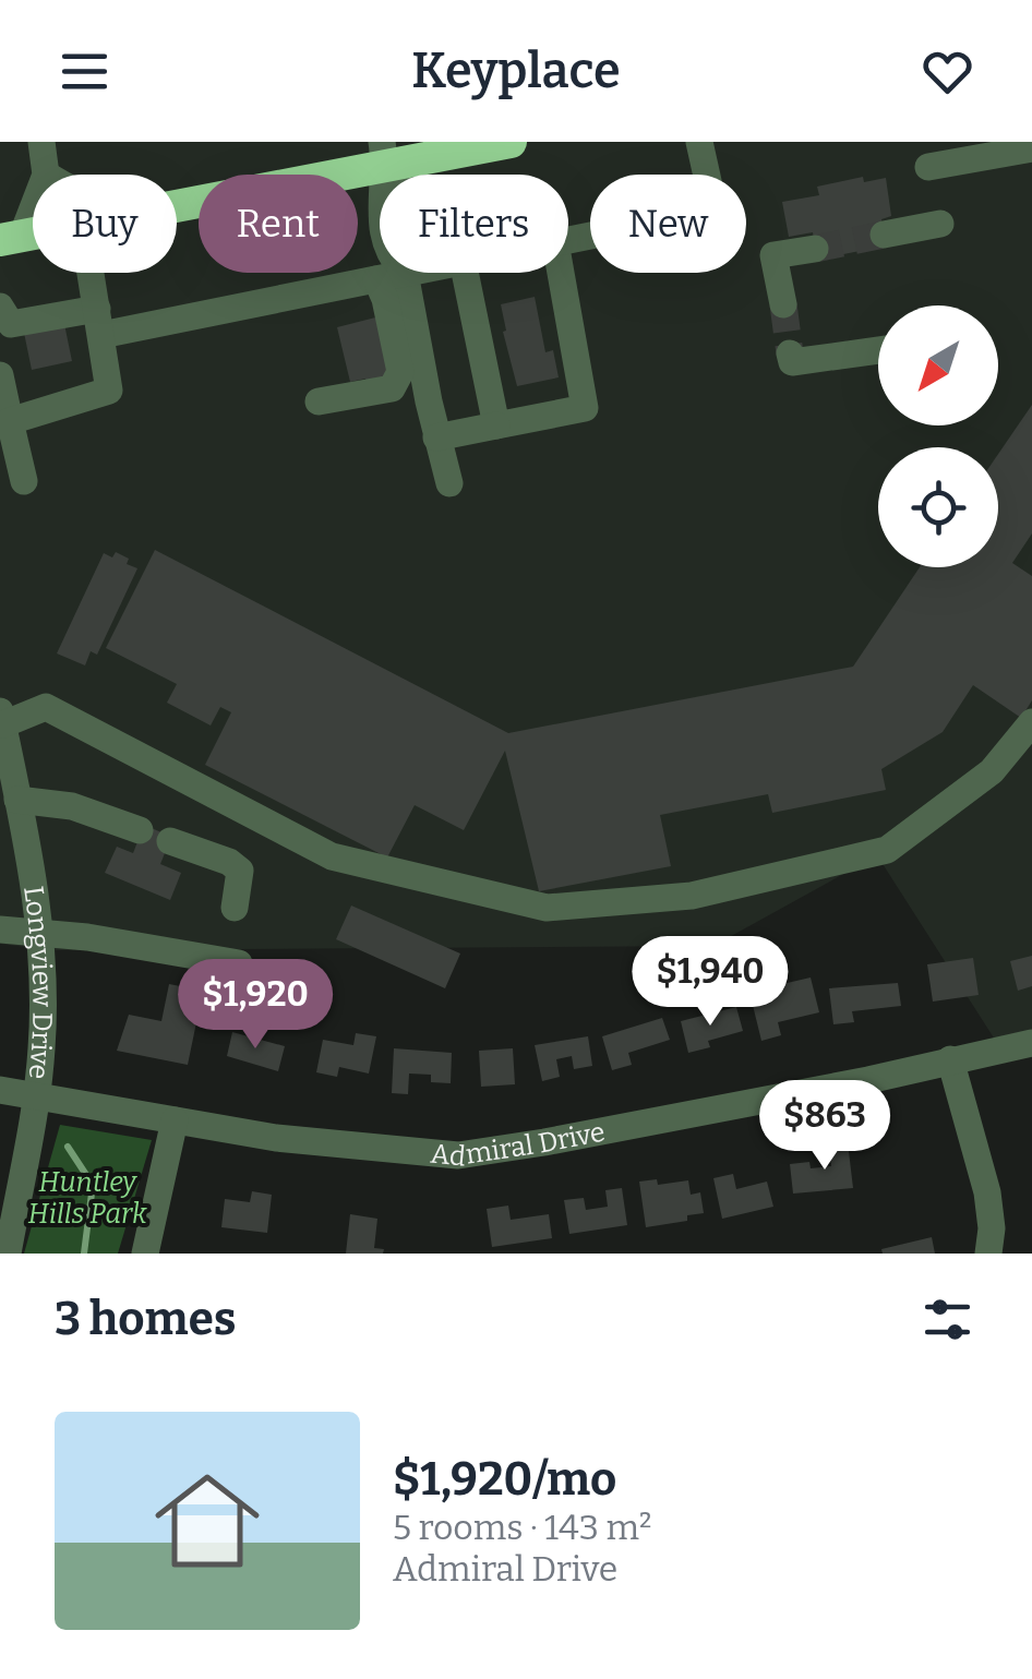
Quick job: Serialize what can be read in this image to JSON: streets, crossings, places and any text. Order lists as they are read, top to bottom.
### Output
{
  "streets": {
    "street": ["Longview Drive", "Admiral Drive"]
  },
  "crossings": [
    ["Longview Drive", "Admiral Drive"]
  ],
  "parks": ["Huntley Hills Park"],
  "north": "bottom left",
  "page": {
    "header": "Keyplace",
    "chip": [
      "Buy",
      "Rent",
      "Filters",
      "New"
    ],
    "price": ["$1,940", "$1,920", "$863"],
    "heading": "3 homes",
    "list": [
      {
        "name": "$1,920/mo",
        "note": "5 rooms · 143 m² · Admiral Drive"
      }
    ]
  }
}
